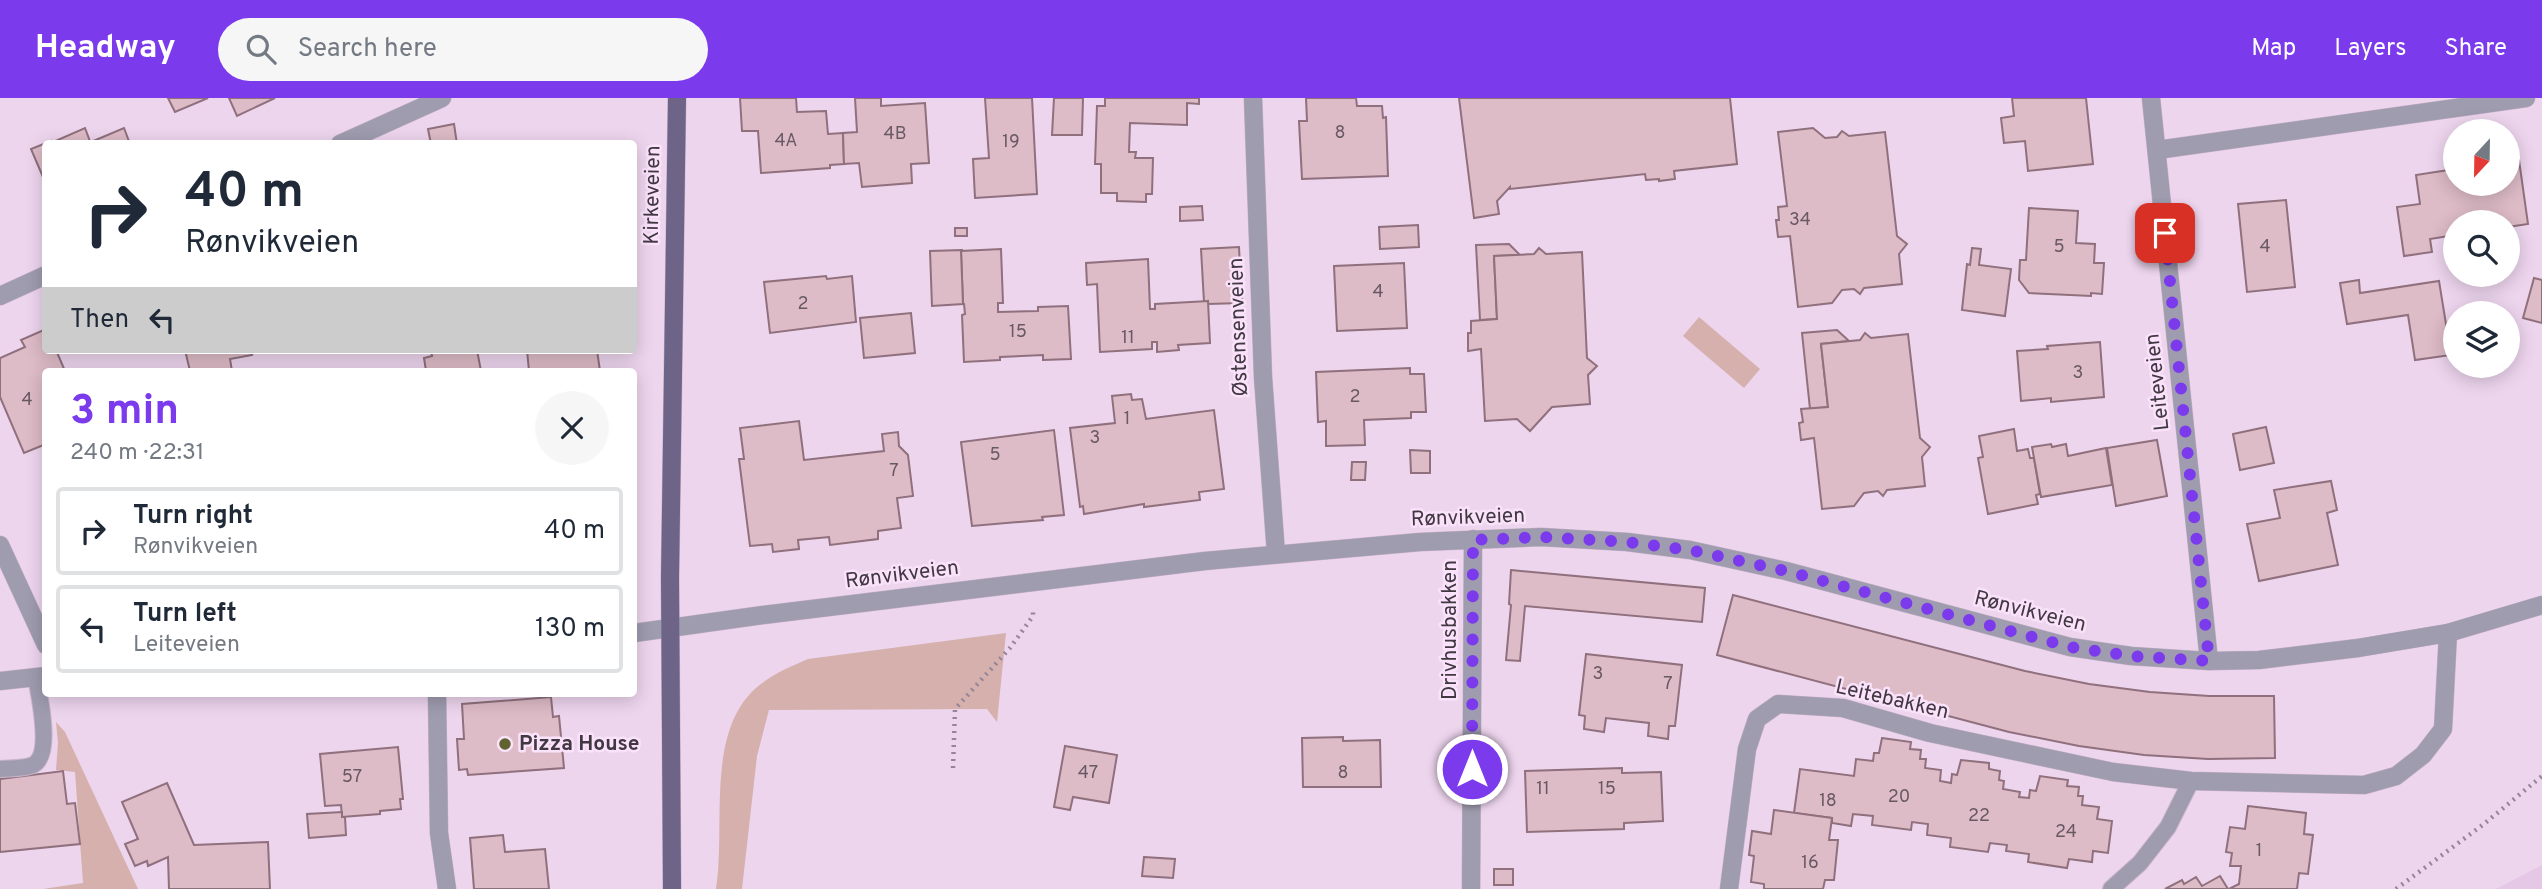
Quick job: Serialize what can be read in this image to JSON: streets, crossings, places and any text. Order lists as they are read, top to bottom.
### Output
{
  "streets": {
    "main road": ["Kirkeveien"],
    "street": [
      "Østensenveien",
      "Leiteveien",
      "Rønvikveien",
      "Drivhusbakken",
      "Leitebakken"
    ]
  },
  "crossings": [
    ["Kirkeveien", "Rønvikveien"],
    ["Østensenveien", "Rønvikveien"],
    ["Leiteveien", "Rønvikveien"],
    ["Rønvikveien", "Drivhusbakken"],
    ["Rønvikveien", "Leitebakken"]
  ],
  "places": ["Pizza House"],
  "house_numbers": [
    "8",
    "4B",
    "4A",
    "19",
    "34",
    "5",
    "4",
    "4",
    "2",
    "15",
    "11",
    "3",
    "2",
    "4",
    "1",
    "3",
    "5",
    "7",
    "3",
    "7",
    "47",
    "8",
    "57",
    "11",
    "15",
    "20",
    "18",
    "22",
    "24",
    "1",
    "16"
  ],
  "north": "bottom",
  "page": {
    "header": "Headway",
    "search": "Search here",
    "nav": ["Map", "Layers", "Share"],
    "turn": ["40 m", "Rønvikveien"],
    "then": "Then",
    "heading": ["3 min", "240 m · 22:31"],
    "list": [
      {
        "name": "Turn right",
        "note": "Rønvikveien",
        "value": "40 m"
      },
      {
        "name": "Turn left",
        "note": "Leiteveien",
        "value": "130 m"
      }
    ]
  }
}
